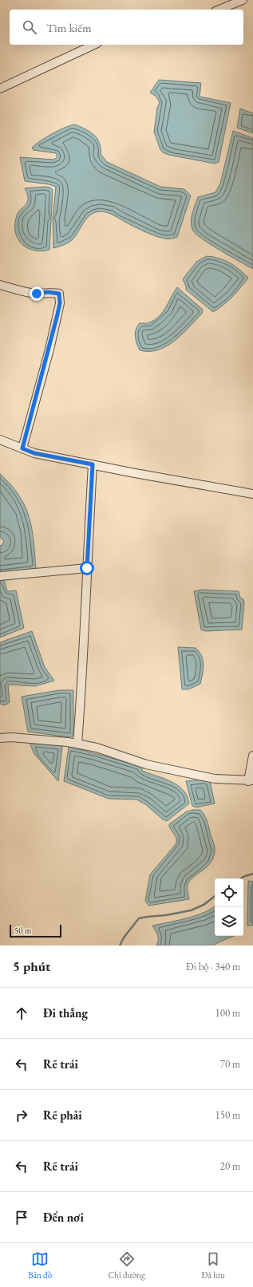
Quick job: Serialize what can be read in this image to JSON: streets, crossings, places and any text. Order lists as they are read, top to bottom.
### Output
{
  "scale_bar": "50 m",
  "page": {
    "search": "Tìm kiếm",
    "scale": "50 m",
    "heading": ["5 phút", "Đi bộ · 340 m"],
    "list": [
      ["Đi thẳng", "100 m"],
      ["Rẽ trái", "70 m"],
      ["Rẽ phải", "150 m"],
      ["Rẽ trái", "20 m"],
      "Đến nơi"
    ],
    "nav": ["Bản đồ", "Chỉ đường", "Đã lưu"]
  }
}
